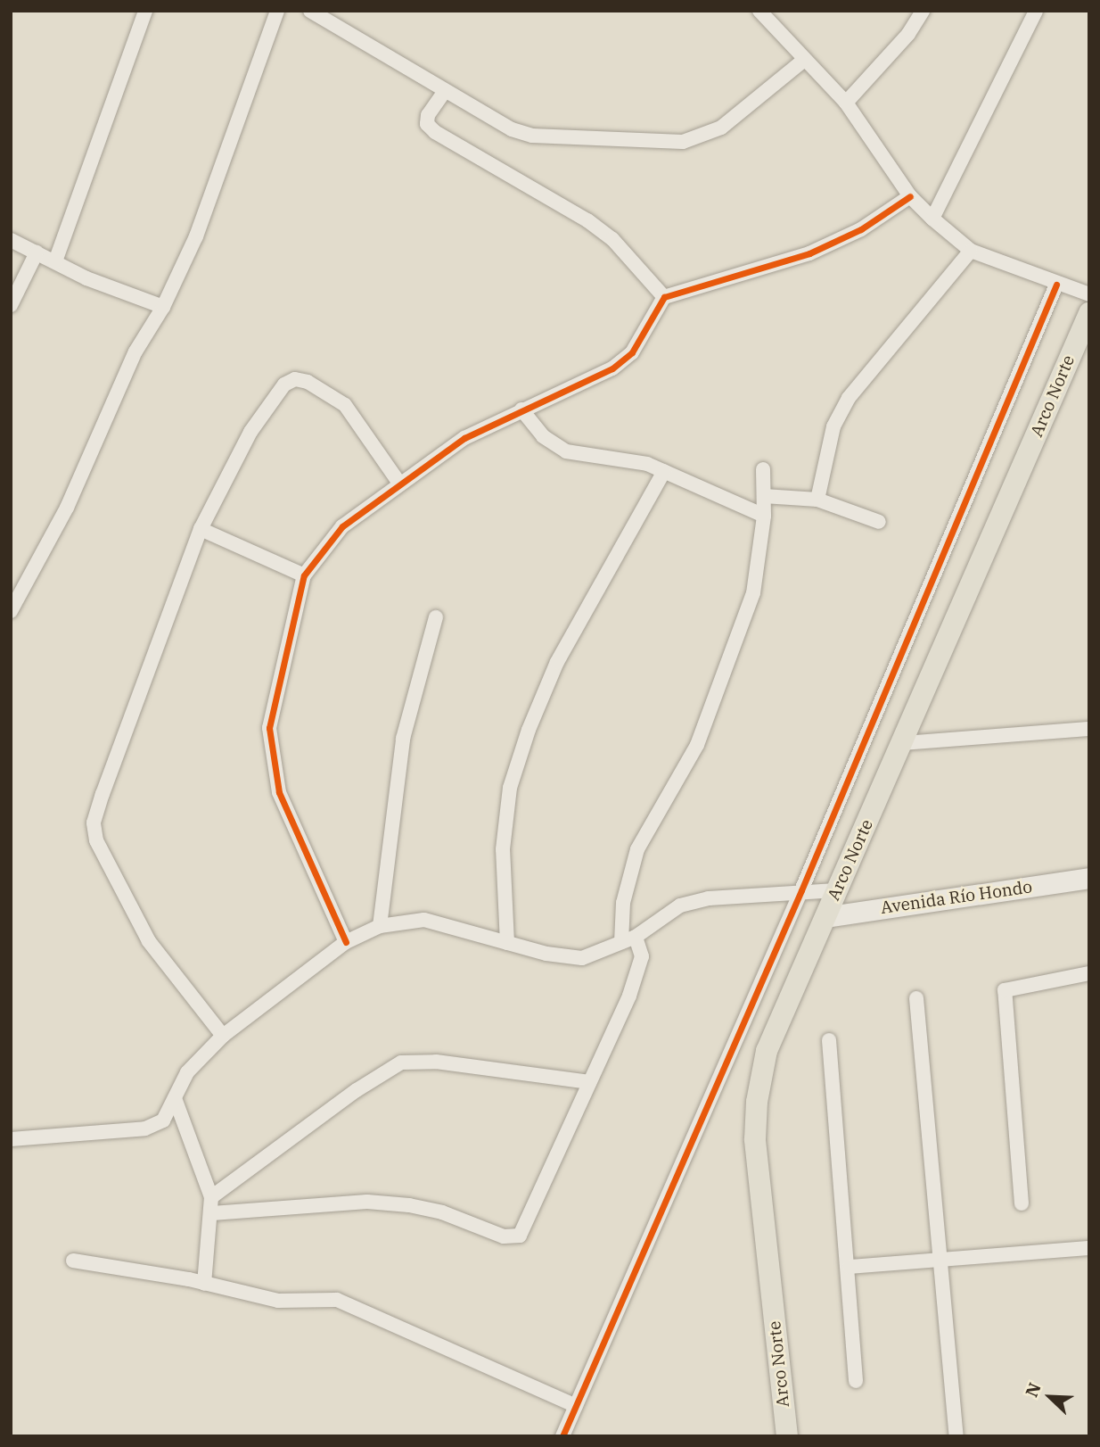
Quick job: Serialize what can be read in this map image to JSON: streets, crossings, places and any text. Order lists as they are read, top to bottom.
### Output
{
  "streets": {
    "main road": ["Arco Norte", "Avenida Río Hondo"]
  },
  "crossings": [
    ["Arco Norte", "Avenida Río Hondo"]
  ],
  "north": "top left"
}
